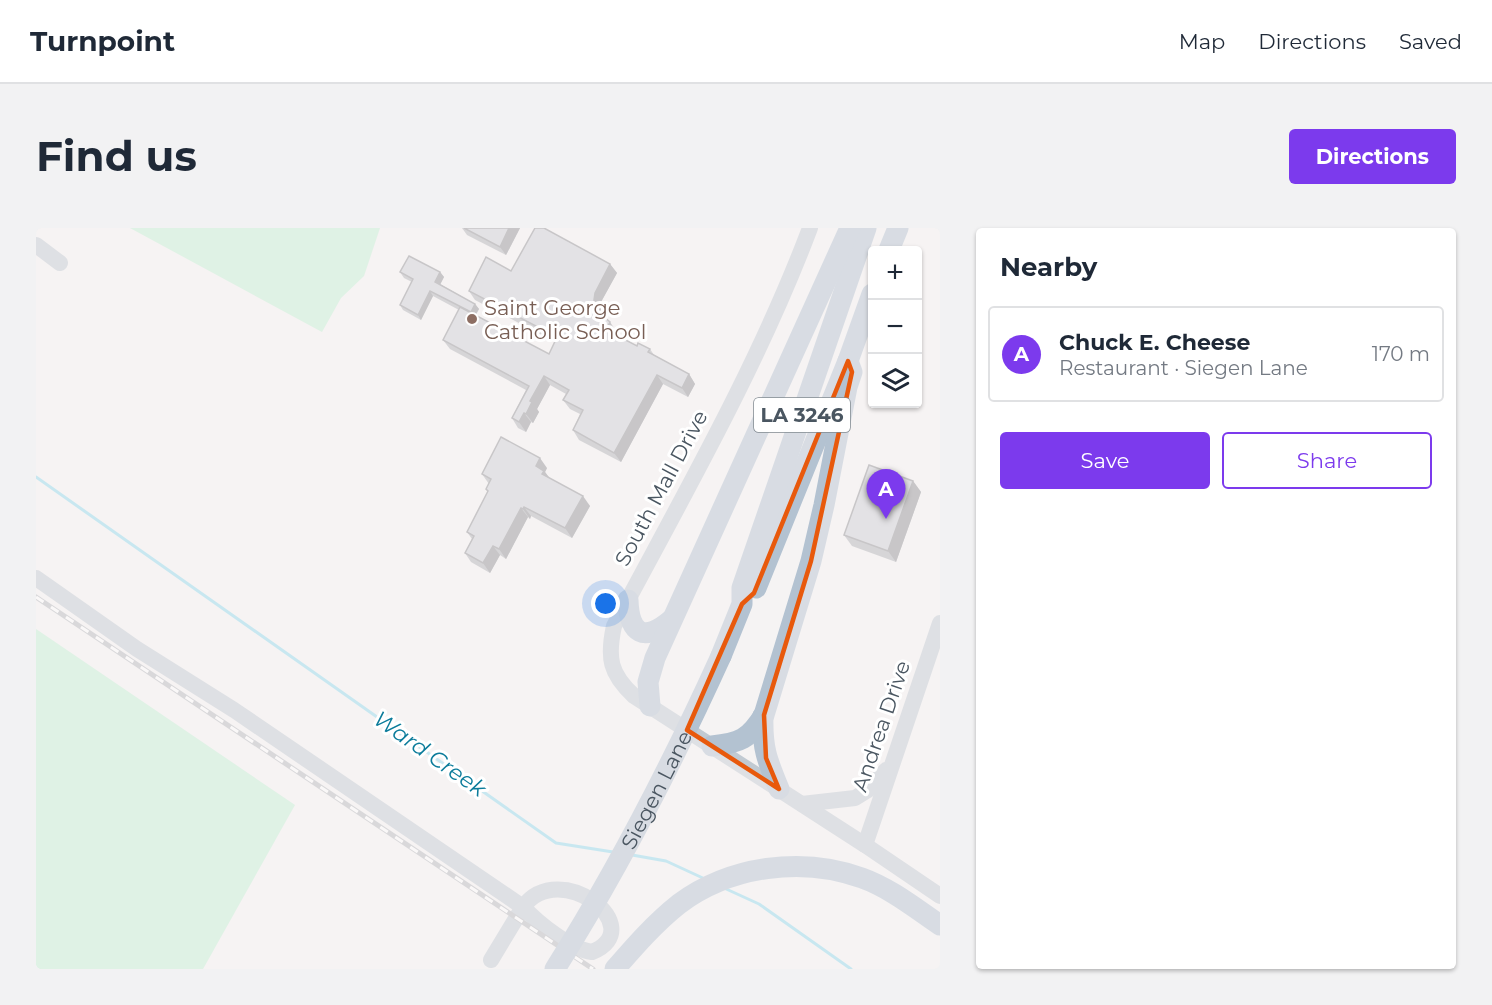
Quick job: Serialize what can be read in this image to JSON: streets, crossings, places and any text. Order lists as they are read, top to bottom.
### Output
{
  "streets": {
    "main road": ["LA 3246", "Siegen Lane"],
    "street": ["South Mall Drive", "Andrea Drive"]
  },
  "crossings": [
    ["South Mall Drive", "Andrea Drive"]
  ],
  "water": ["Ward Creek"],
  "places": ["Saint George Catholic School"],
  "page": {
    "header": "Turnpoint",
    "nav": ["Map", "Directions", "Saved"],
    "buttons": [
      "Directions",
      ["Save", "Share"]
    ],
    "title": "Find us",
    "heading": "Nearby",
    "map_buttons": ["+", "−"],
    "list": [
      {
        "mark": "A",
        "name": "Chuck E. Cheese",
        "note": "Restaurant · Siegen Lane",
        "value": "170 m"
      }
    ],
    "pins": "A"
  }
}
